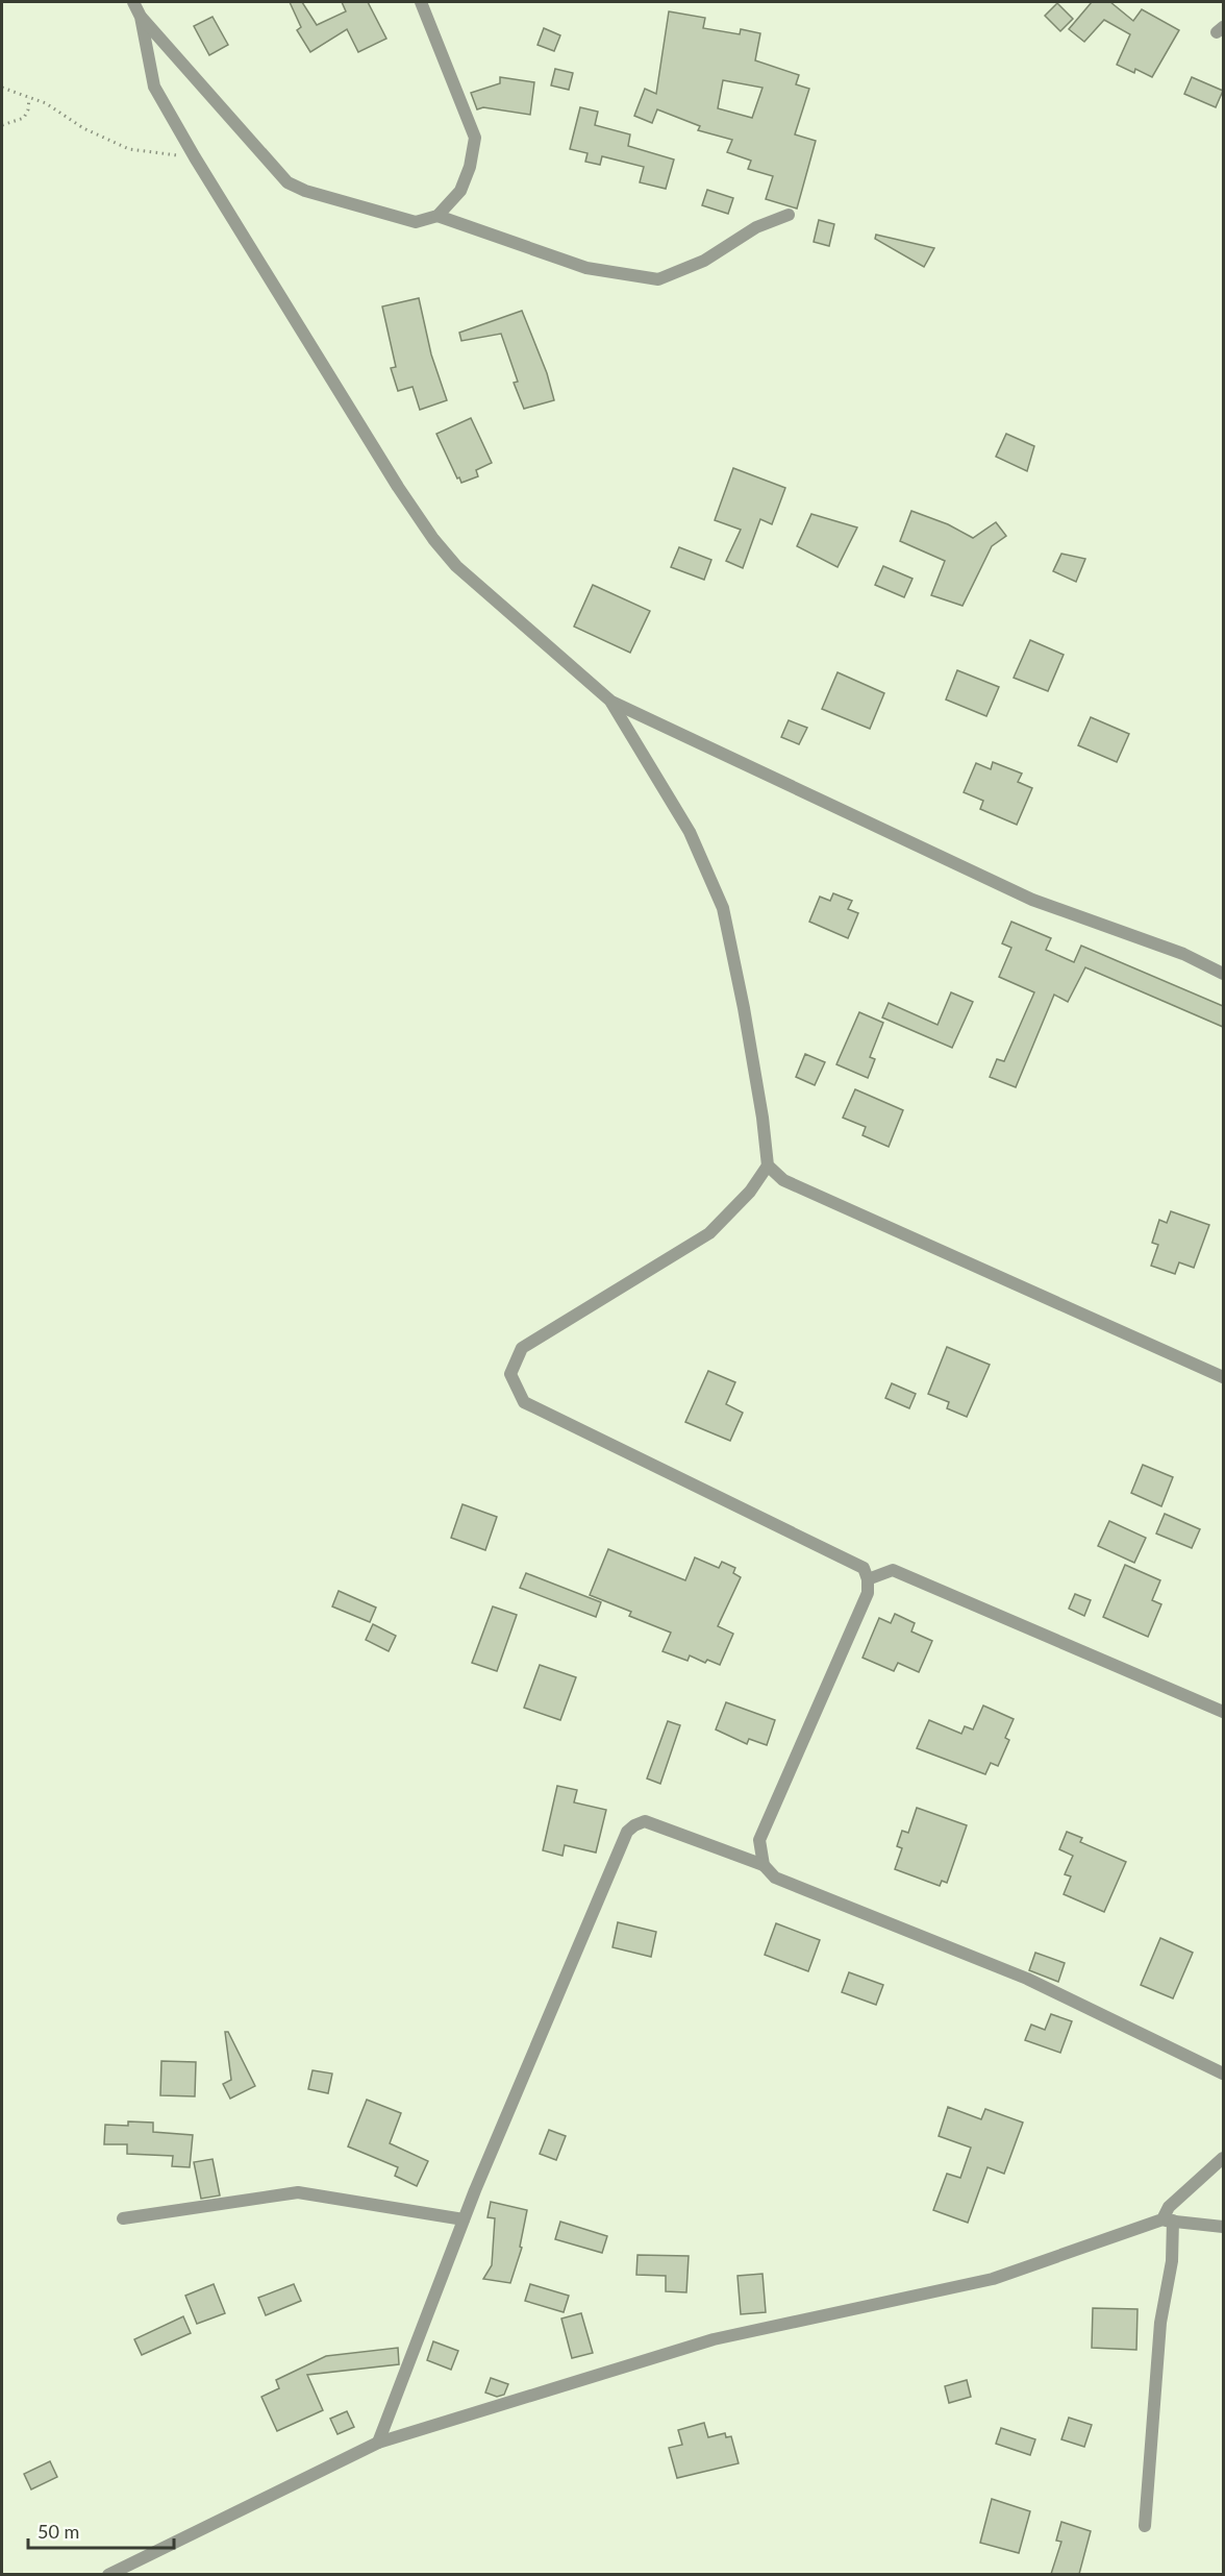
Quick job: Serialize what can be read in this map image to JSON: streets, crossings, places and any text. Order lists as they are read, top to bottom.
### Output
{
  "scale_bar": "50 m"
}
